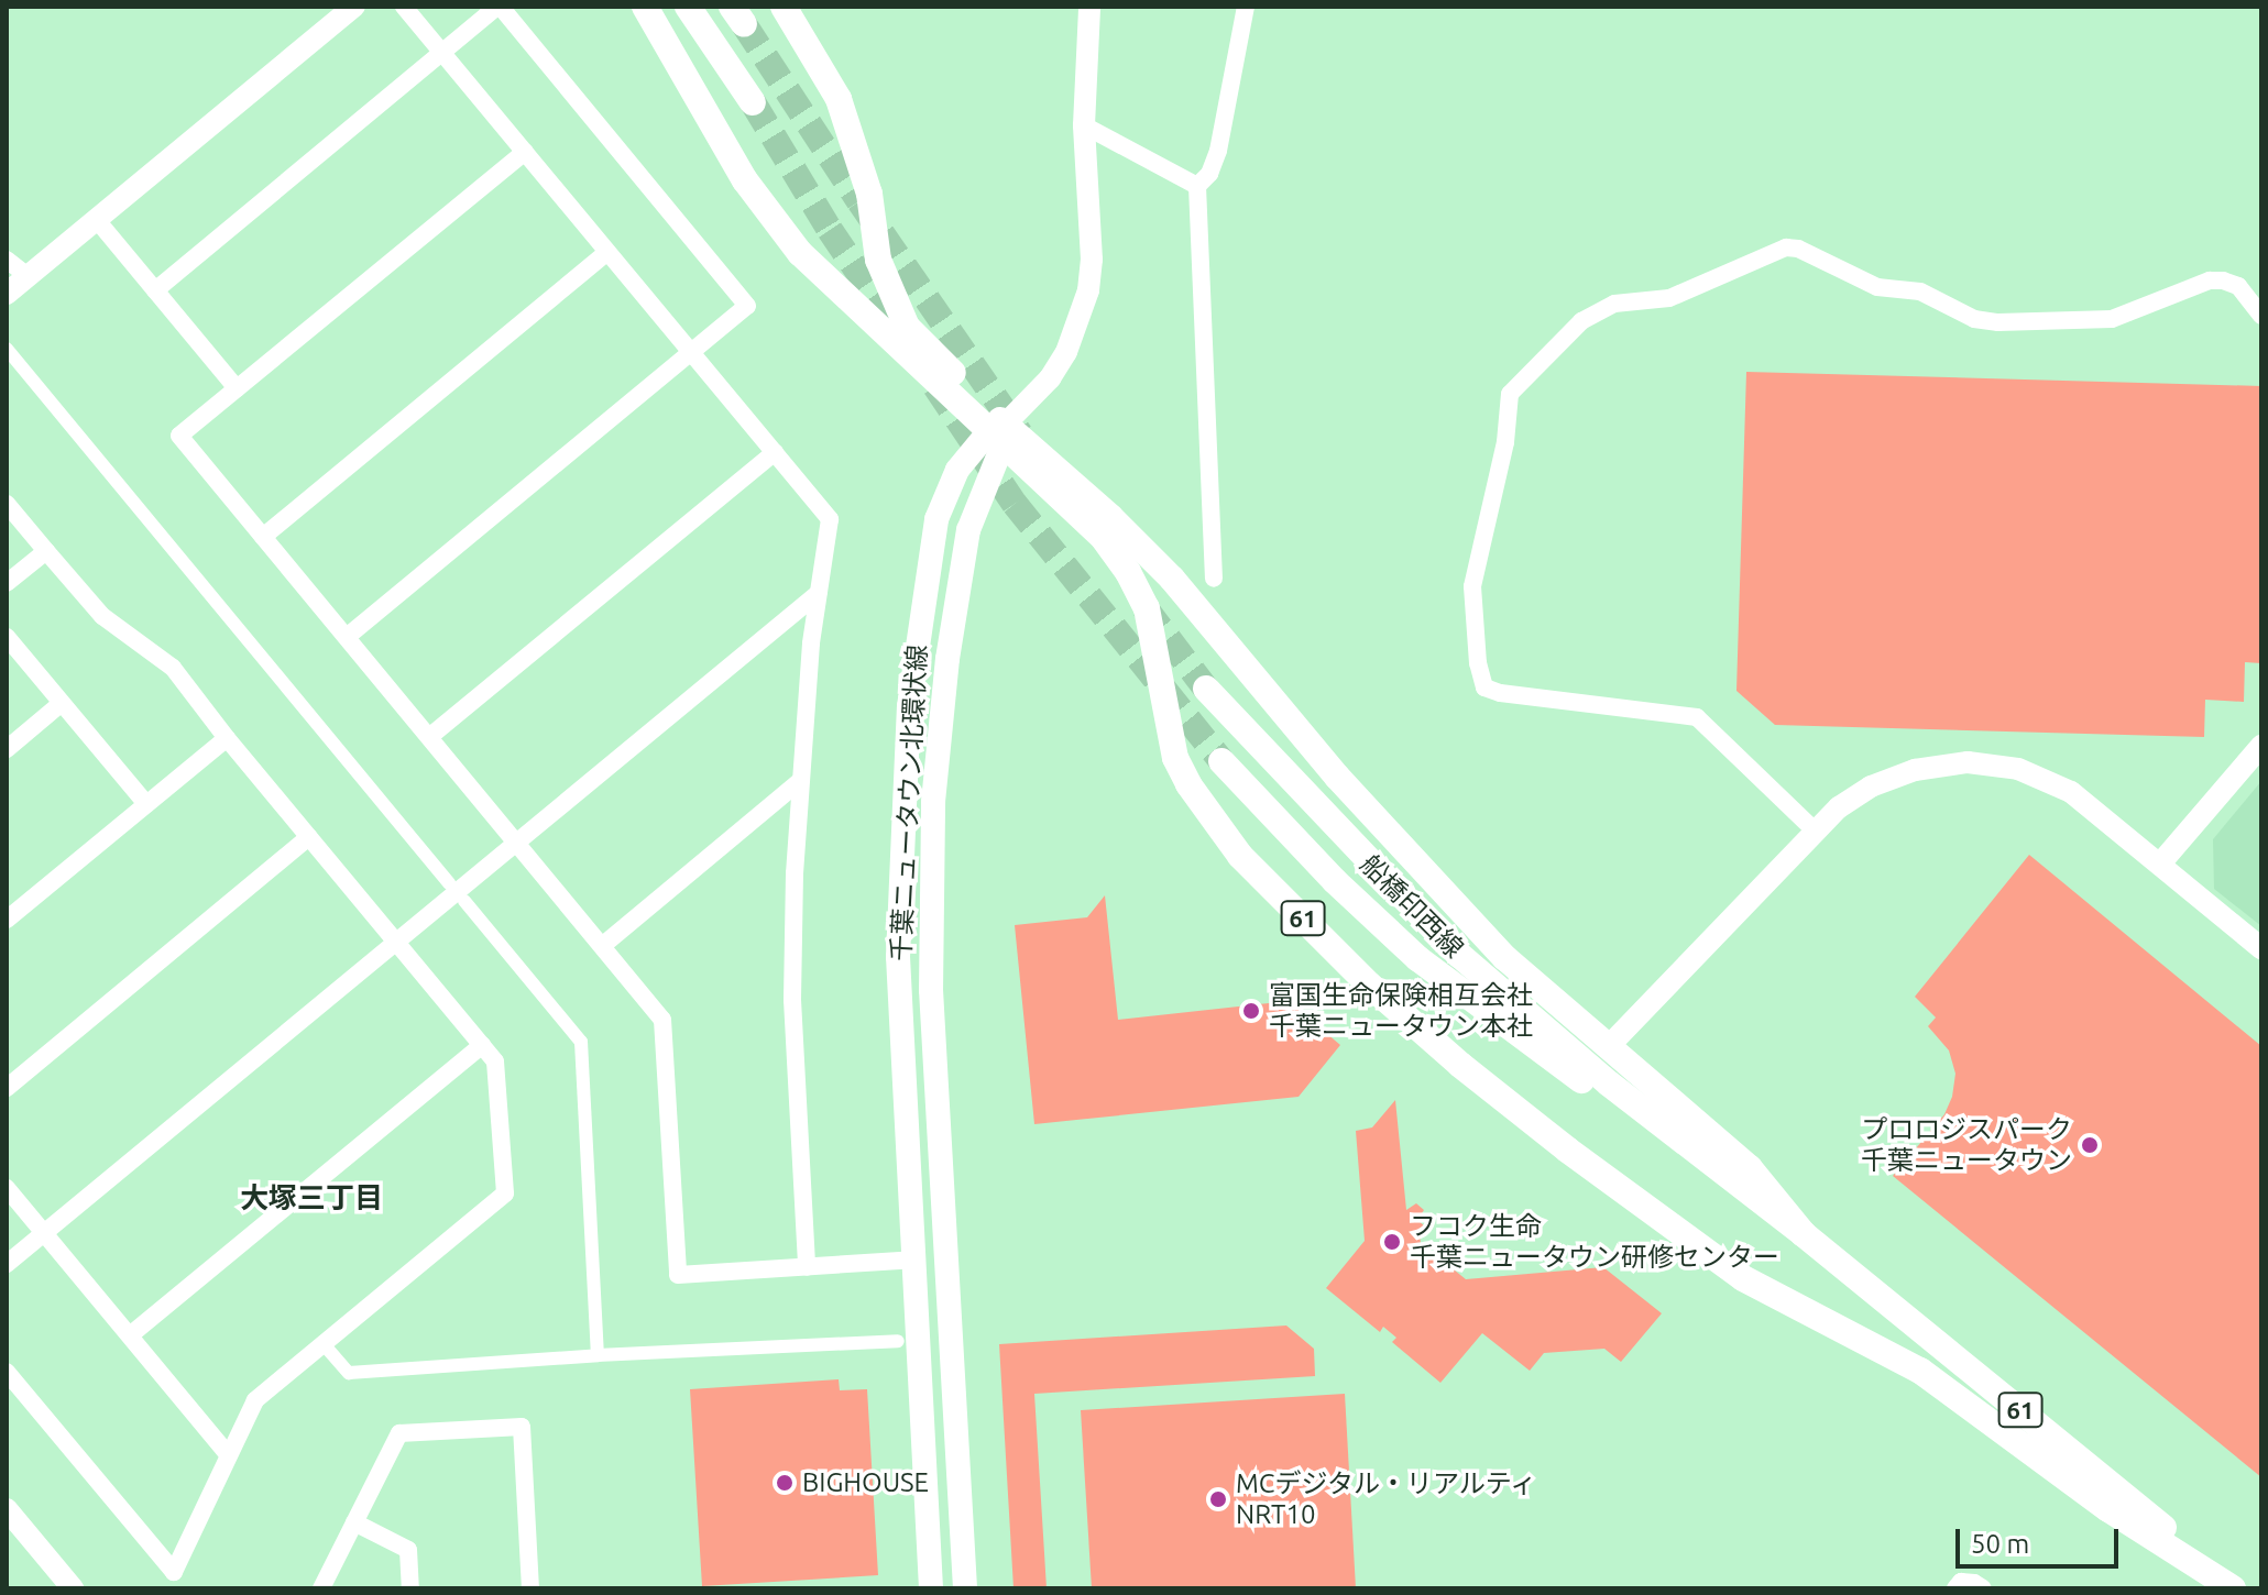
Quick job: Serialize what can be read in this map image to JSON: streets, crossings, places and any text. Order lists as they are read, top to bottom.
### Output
{
  "streets": {
    "main road": ["千葉ニュータウン北環状線", "船橋印西線", "61"]
  },
  "crossings": [
    ["千葉ニュータウン北環状線", "61"],
    ["船橋印西線", "61"]
  ],
  "districts": ["大塚三丁目"],
  "places": [
    "富国生命保険相互会社 千葉ニュータウン本社",
    "プロロジスパーク 千葉ニュータウン",
    "フコク生命 千葉ニュータウン研修センター",
    "BIGHOUSE",
    "MCデジタル・リアルティ NRT10"
  ],
  "scale_bar": "50 m"
}
